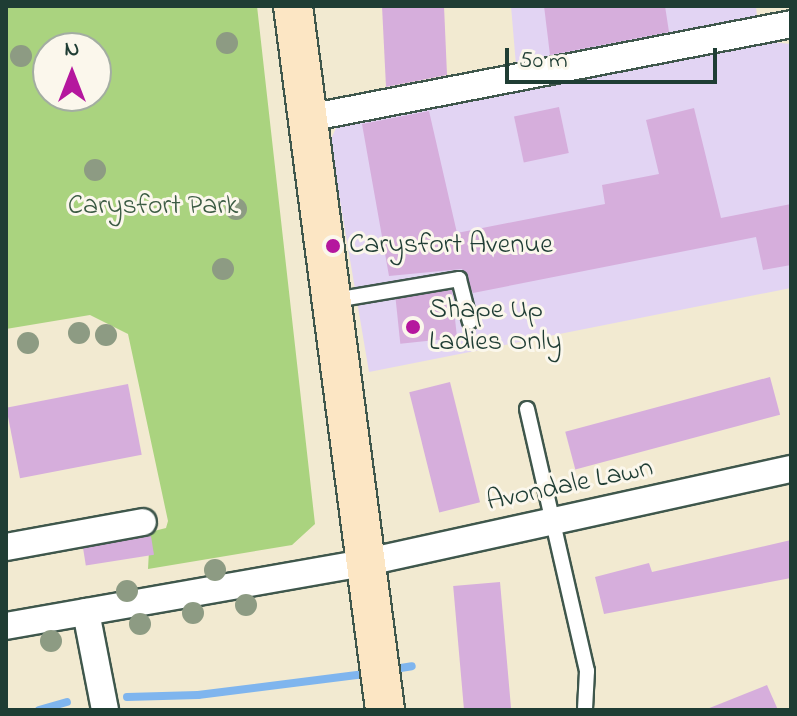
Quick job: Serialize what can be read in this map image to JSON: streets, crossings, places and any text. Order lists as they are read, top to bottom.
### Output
{
  "streets": {
    "street": ["Avondale Lawn"]
  },
  "parks": ["Carysfort Park"],
  "places": ["Carysfort Avenue", "Shape Up Ladies Only"],
  "scale_bar": "50 m",
  "north": "top"
}
